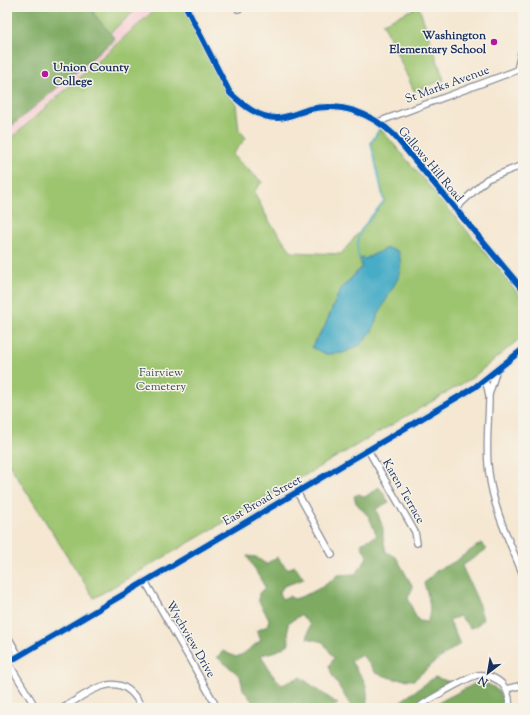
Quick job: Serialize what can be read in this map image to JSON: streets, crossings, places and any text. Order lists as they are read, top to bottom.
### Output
{
  "streets": {
    "street": [
      "St Marks Avenue",
      "Gallows Hill Road",
      "Karen Terrace",
      "East Broad Street",
      "Wychview Drive"
    ]
  },
  "crossings": [
    ["St Marks Avenue", "Gallows Hill Road"],
    ["Karen Terrace", "East Broad Street"],
    ["East Broad Street", "Wychview Drive"]
  ],
  "parks": ["Fairview Cemetery"],
  "places": ["Washington Elementary School", "Union County College"],
  "north": "bottom left"
}
